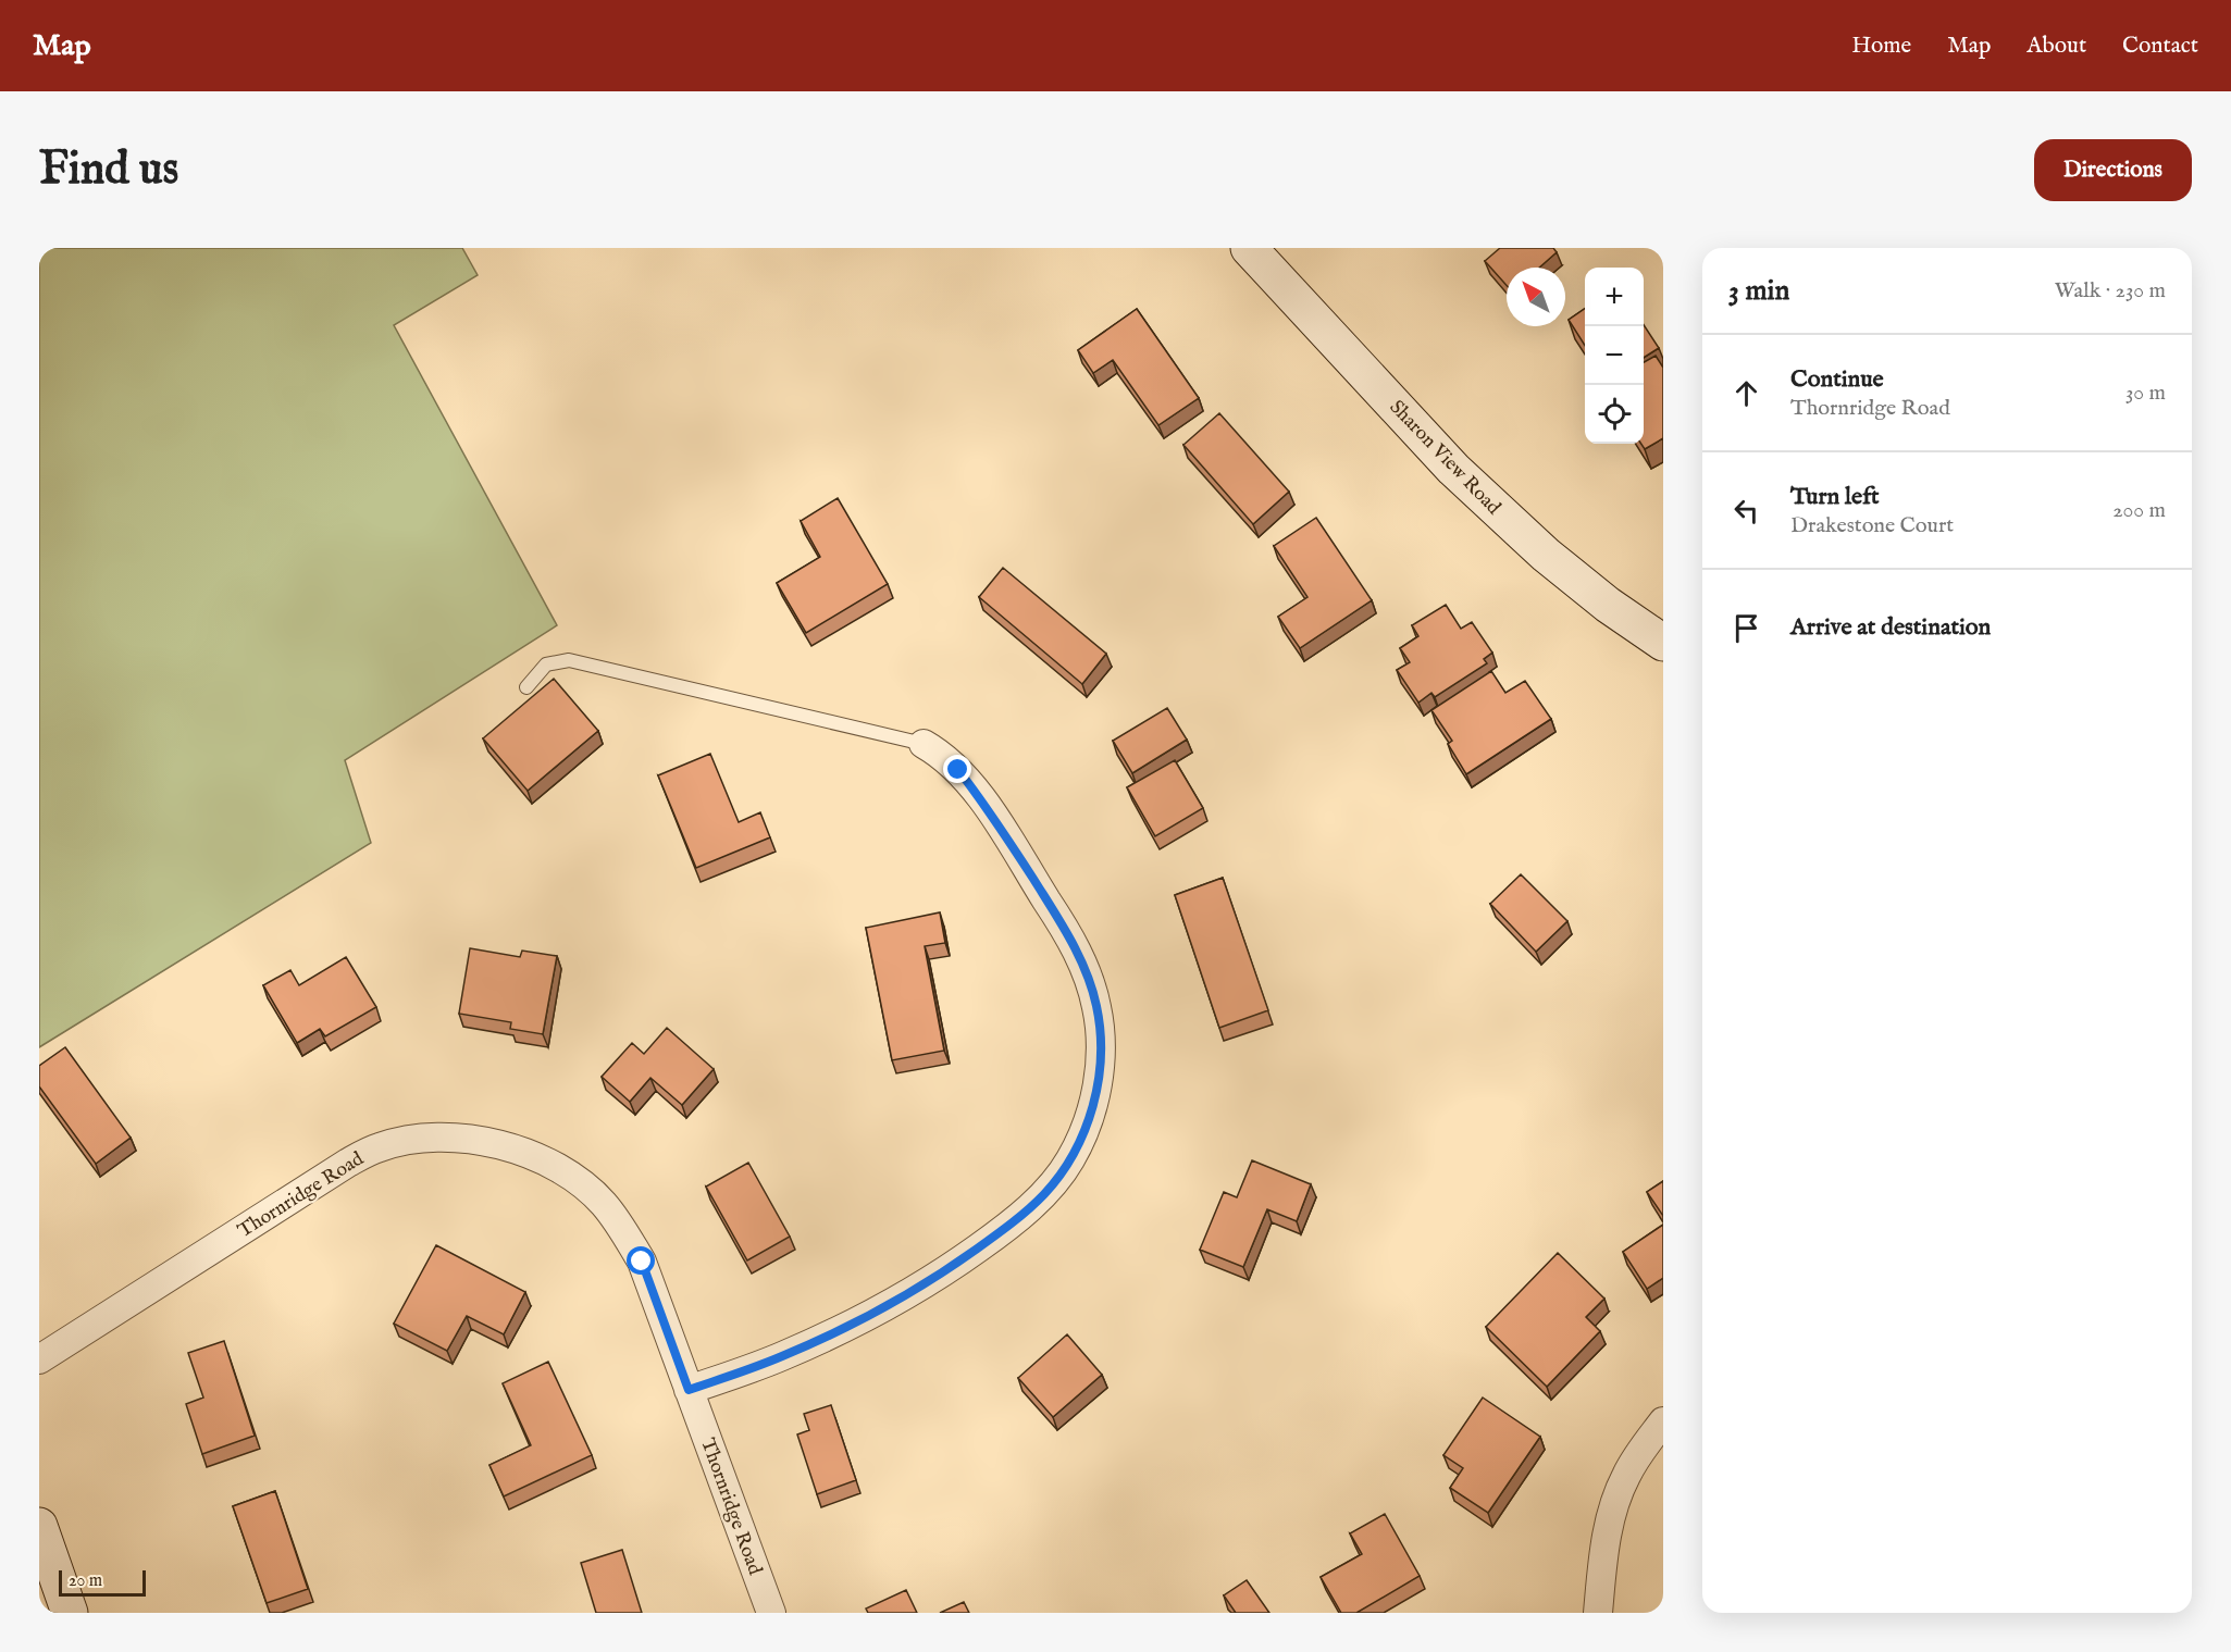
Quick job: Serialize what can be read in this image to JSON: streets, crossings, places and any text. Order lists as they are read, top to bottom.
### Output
{
  "streets": {
    "street": ["Sharon View Road", "Thornridge Road"]
  },
  "scale_bar": "20 m",
  "north": "top left",
  "page": {
    "header": "Map",
    "nav": [
      "Home",
      "Map",
      "About",
      "Contact"
    ],
    "buttons": "Directions",
    "title": "Find us",
    "heading": ["3 min", "Walk · 230 m"],
    "map_buttons": ["+", "−"],
    "list": [
      ["Continue", "Thornridge Road", "30 m"],
      ["Turn left", "Drakestone Court", "200 m"],
      "Arrive at destination"
    ],
    "scale": "20 m"
  }
}
